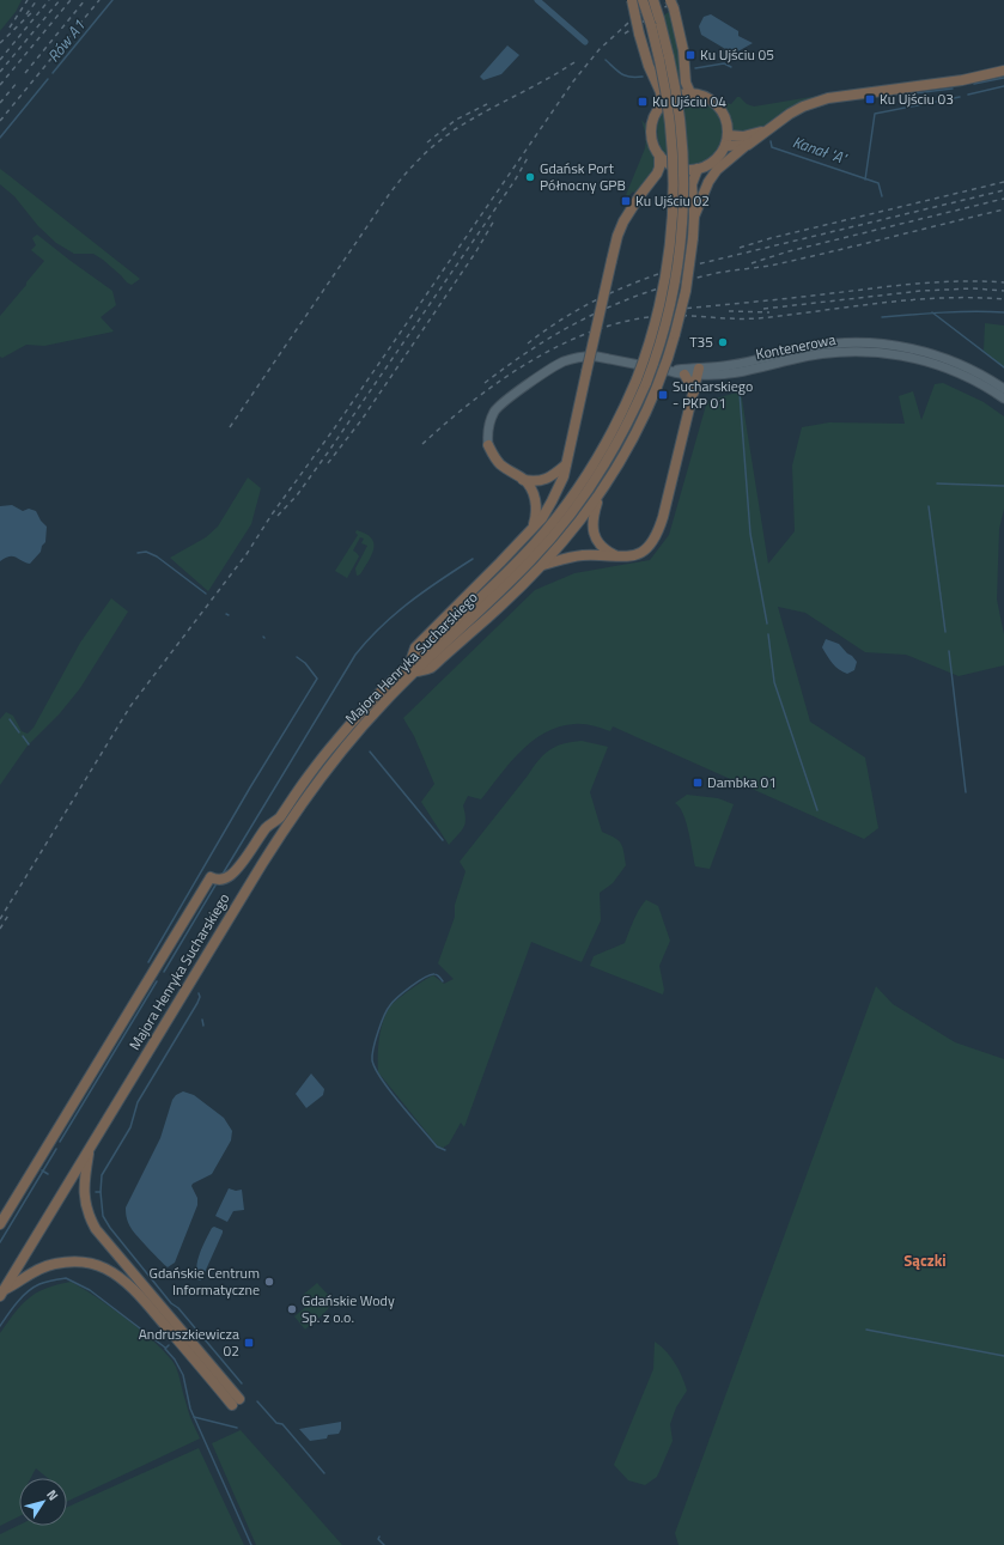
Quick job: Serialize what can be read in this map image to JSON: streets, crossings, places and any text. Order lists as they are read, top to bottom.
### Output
{
  "streets": {
    "highway": ["Majora Henryka Sucharskiego"],
    "main road": ["Kontenerowa"]
  },
  "districts": ["Sączki"],
  "water": ["Rów A1", "Kanał \"A\""],
  "places": {
    "transit": [
      "Ku Ujściu 05",
      "Ku Ujściu 03",
      "Ku Ujściu 04",
      "Ku Ujściu 02",
      "Sucharskiego - PKP 01",
      "Dambka 01",
      "Andruszkiewicza 02"
    ],
    "other": [
      "Gdańsk Port Północny GPB",
      "T35",
      "Gdańskie Centrum Informatyczne",
      "Gdańskie Wody Sp. z o.o."
    ]
  },
  "north": "top right"
}
